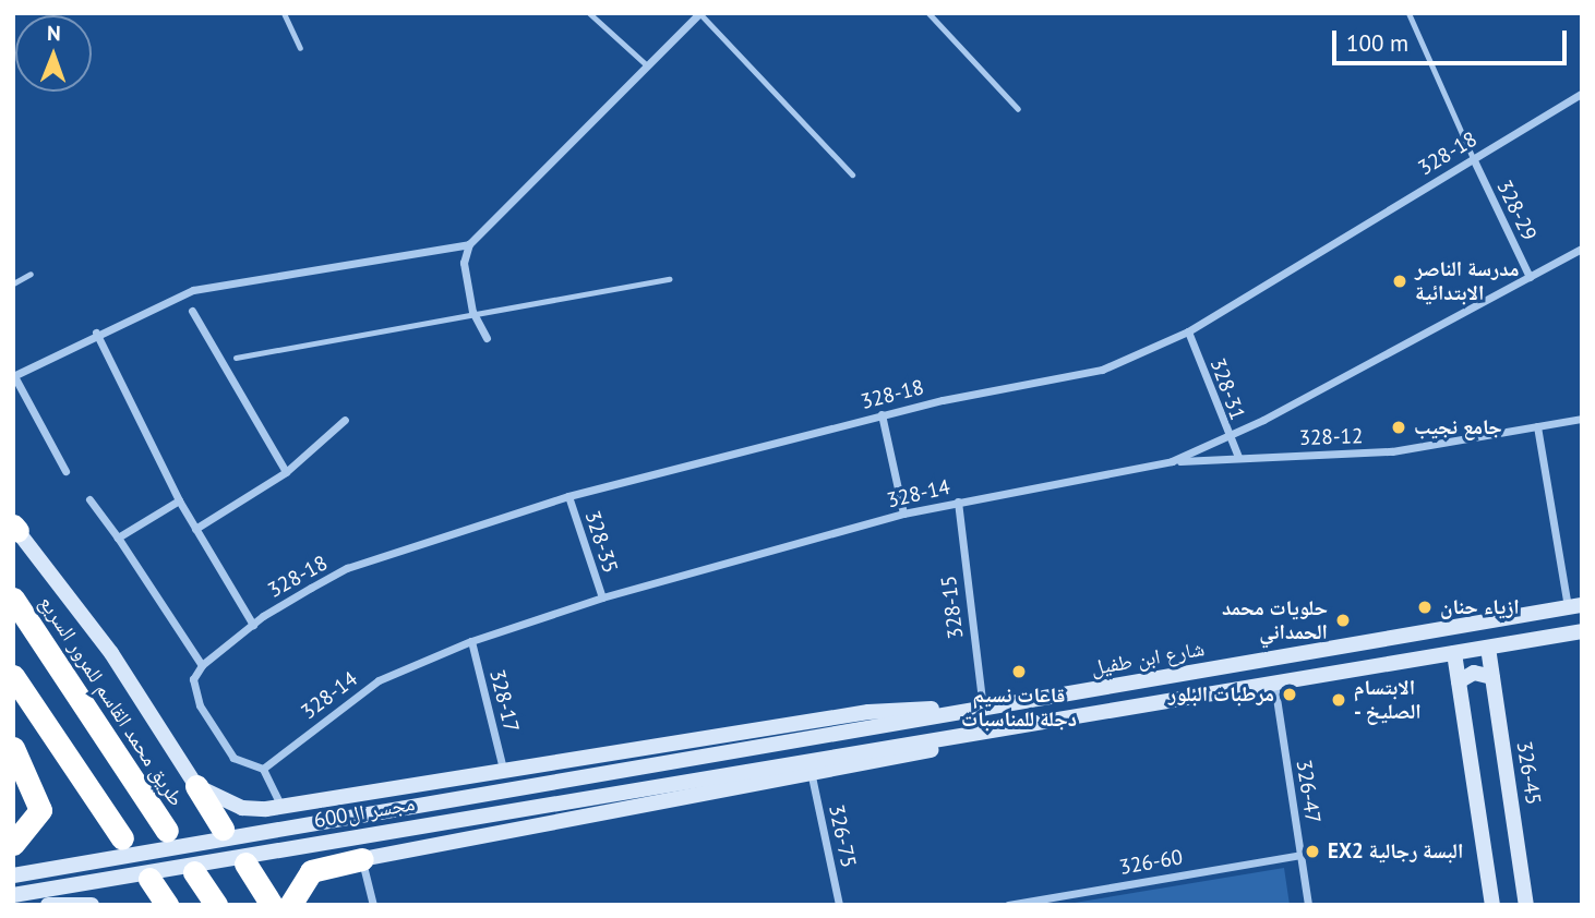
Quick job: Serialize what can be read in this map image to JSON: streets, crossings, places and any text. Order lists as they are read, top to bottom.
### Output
{
  "streets": {
    "highway": ["طريق محمد القاسم للمرور السريع"],
    "street": [
      "328-18",
      "328-29",
      "328-31",
      "328-12",
      "328-14",
      "328-35",
      "328-15",
      "شارع ابن طفيل",
      "328-17",
      "326-45",
      "326-47",
      "مجسر ال600",
      "326-75",
      "326-60"
    ]
  },
  "crossings": [
    ["328-18", "328-29"],
    ["328-18", "328-31"],
    ["328-18", "328-14"],
    ["328-18", "328-35"],
    ["328-29", "328-14"],
    ["328-31", "328-12"],
    ["328-31", "328-14"],
    ["328-12", "328-14"],
    ["328-14", "328-35"],
    ["328-14", "328-15"],
    ["328-14", "328-17"],
    ["328-15", "شارع ابن طفيل"],
    ["شارع ابن طفيل", "مجسر ال600"],
    ["326-47", "326-60"]
  ],
  "places": [
    "مدرسة الناصر الابتدائية",
    "جامع نجيب",
    "ازياء حنان",
    "حلويات محمد الحمداني",
    "قاعات نسيم دجلة للمناسبات",
    "مرطبات البلور",
    "الابتسام - الصليخ",
    "EX2 البسة رجالية"
  ],
  "scale_bar": "100 m",
  "north": "top"
}
